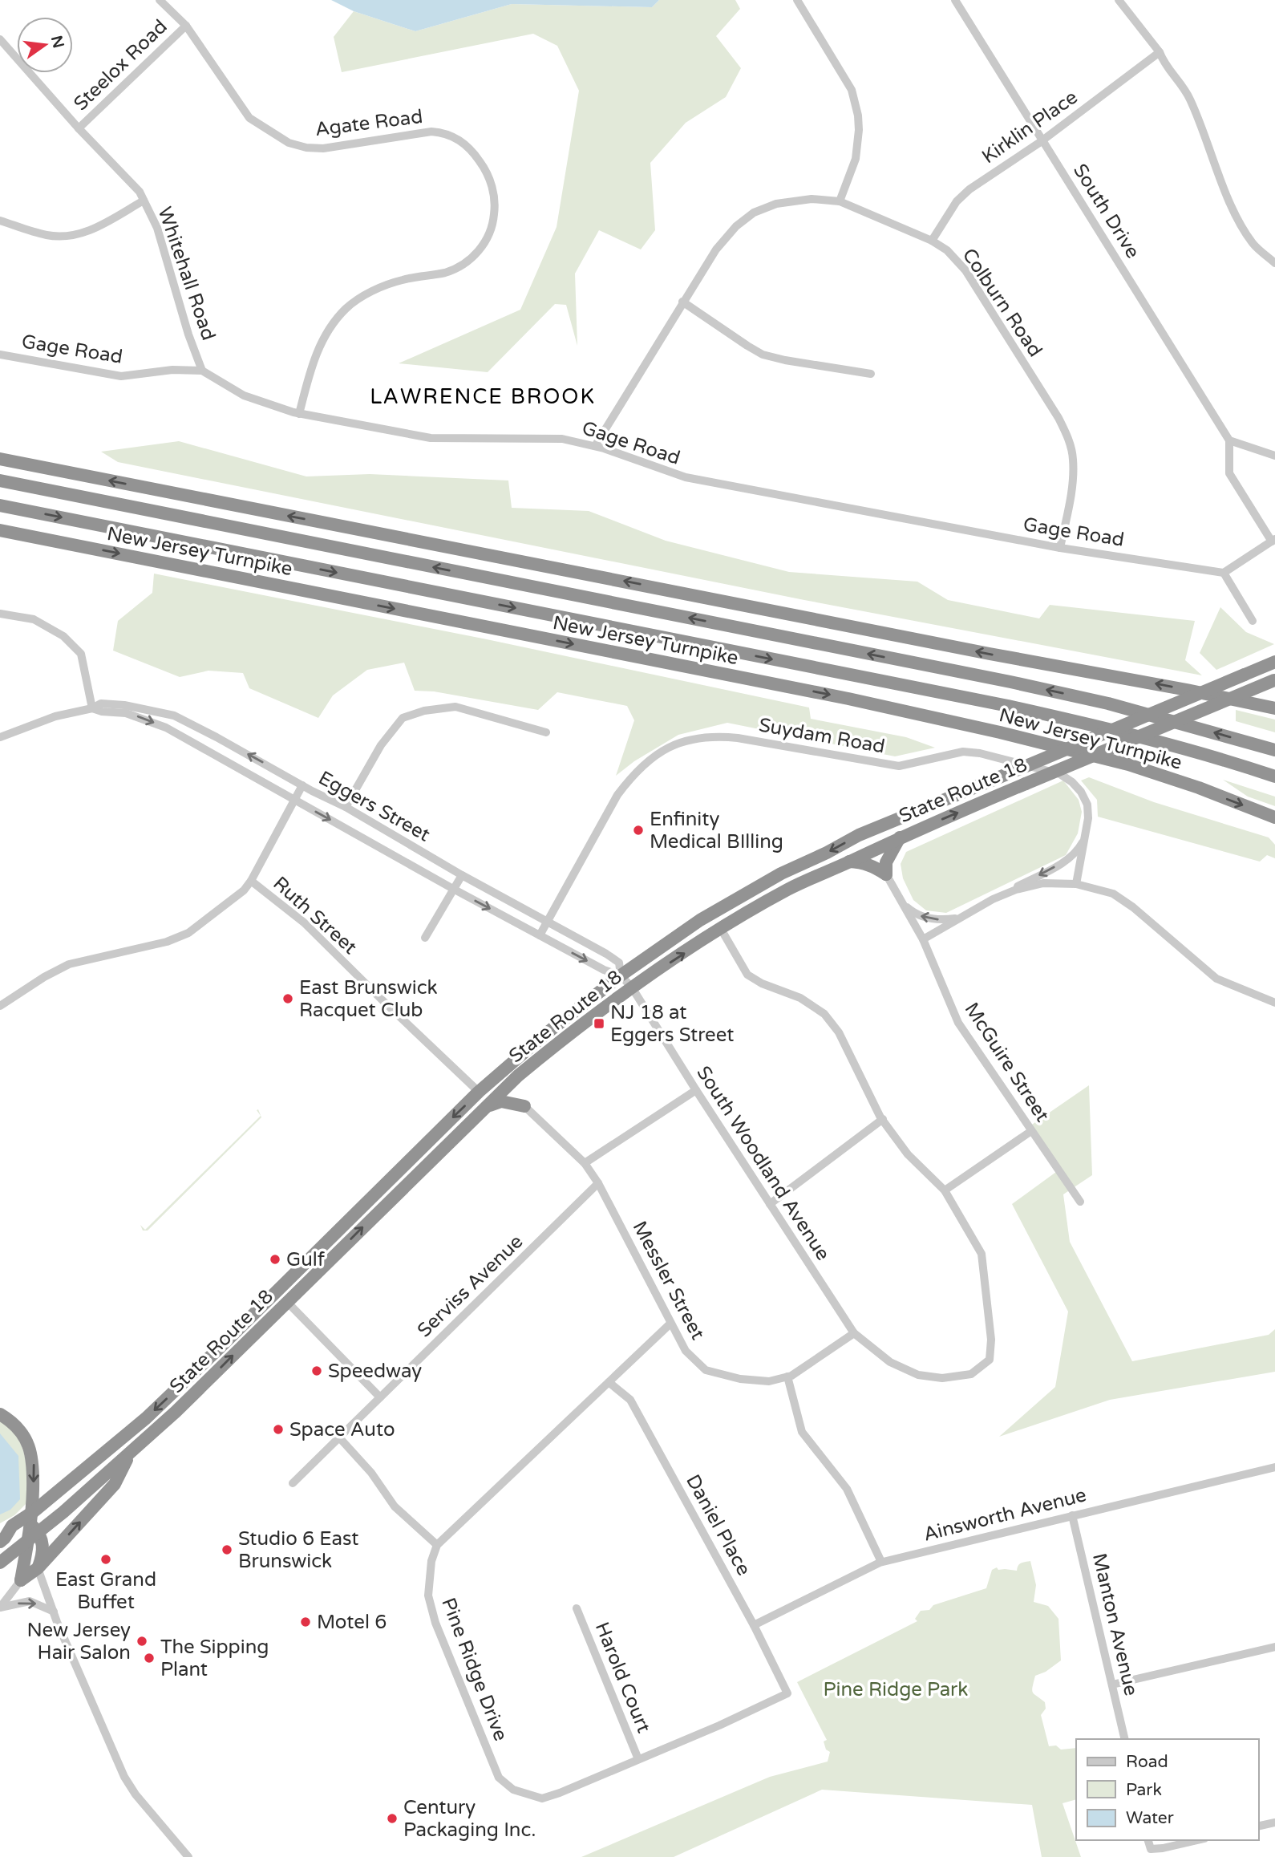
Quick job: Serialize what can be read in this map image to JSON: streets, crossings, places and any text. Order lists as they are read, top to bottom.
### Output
{
  "streets": {
    "highway": ["New Jersey Turnpike", "State Route 18"],
    "street": [
      "Steelox Road",
      "Agate Road",
      "Kirklin Place",
      "South Drive",
      "Whitehall Road",
      "Colburn Road",
      "Gage Road",
      "Suydam Road",
      "Eggers Street",
      "Ruth Street",
      "McGuire Street",
      "South Woodland Avenue",
      "Messler Street",
      "Serviss Avenue",
      "Ainsworth Avenue",
      "Daniel Place",
      "Manton Avenue",
      "Pine Ridge Drive",
      "Harold Court"
    ]
  },
  "crossings": [
    ["Steelox Road", "Agate Road"],
    ["Steelox Road", "Whitehall Road"],
    ["Agate Road", "Gage Road"],
    ["Kirklin Place", "South Drive"],
    ["Kirklin Place", "Colburn Road"],
    ["Whitehall Road", "Gage Road"],
    ["Colburn Road", "Gage Road"],
    ["Suydam Road", "Eggers Street"],
    ["State Route 18", "Eggers Street"],
    ["State Route 18", "Ruth Street"],
    ["State Route 18", "South Woodland Avenue"],
    ["Eggers Street", "South Woodland Avenue"],
    ["South Woodland Avenue", "Messler Street"],
    ["Messler Street", "Serviss Avenue"],
    ["Ainsworth Avenue", "Daniel Place"],
    ["Ainsworth Avenue", "Manton Avenue"],
    ["Daniel Place", "Pine Ridge Drive"],
    ["Pine Ridge Drive", "Harold Court"]
  ],
  "districts": ["LAWRENCE BROOK"],
  "parks": ["Pine Ridge Park"],
  "places": {
    "other": [
      "Enfinity Medical BIlling",
      "East Brunswick Racquet Club",
      "Gulf",
      "Speedway",
      "Space Auto",
      "Studio 6 East Brunswick",
      "East Grand Buffet",
      "Motel 6",
      "New Jersey Hair Salon",
      "The Sipping Plant",
      "Century Packaging Inc."
    ],
    "transit": ["NJ 18 at Eggers Street"]
  },
  "legend": ["Road", "Park", "Water"],
  "north": "right"
}
